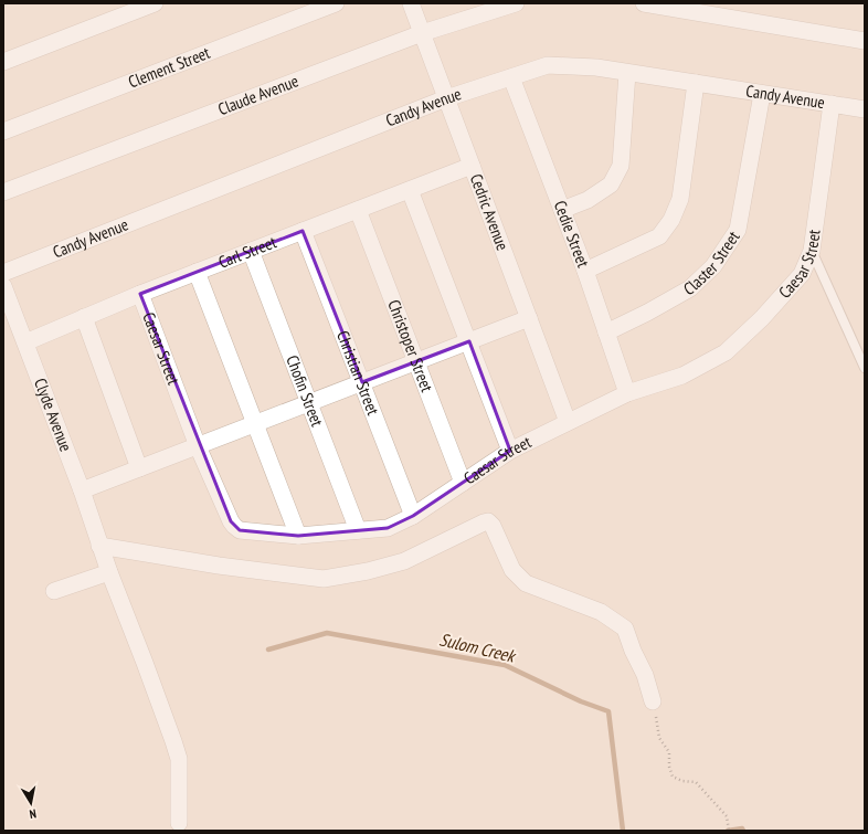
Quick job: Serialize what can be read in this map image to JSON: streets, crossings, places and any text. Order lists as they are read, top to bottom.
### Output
{
  "streets": {
    "street": [
      "Clement Street",
      "Claude Avenue",
      "Candy Avenue",
      "Cedric Avenue",
      "Cedie Street",
      "Carl Street",
      "Claster Street",
      "Caesar Street",
      "Christoper Street",
      "Christian Street",
      "Chofin Street",
      "Clyde Avenue"
    ]
  },
  "crossings": [
    ["Claude Avenue", "Cedric Avenue"],
    ["Candy Avenue", "Cedric Avenue"],
    ["Candy Avenue", "Cedie Street"],
    ["Candy Avenue", "Claster Street"],
    ["Candy Avenue", "Caesar Street"],
    ["Cedric Avenue", "Carl Street"],
    ["Cedric Avenue", "Caesar Street"],
    ["Cedie Street", "Claster Street"],
    ["Cedie Street", "Caesar Street"],
    ["Carl Street", "Caesar Street"],
    ["Carl Street", "Christoper Street"],
    ["Carl Street", "Christian Street"],
    ["Carl Street", "Chofin Street"],
    ["Carl Street", "Clyde Avenue"],
    ["Caesar Street", "Christoper Street"],
    ["Caesar Street", "Christian Street"],
    ["Caesar Street", "Chofin Street"]
  ],
  "water": ["Sulom Creek"],
  "north": "bottom"
}
